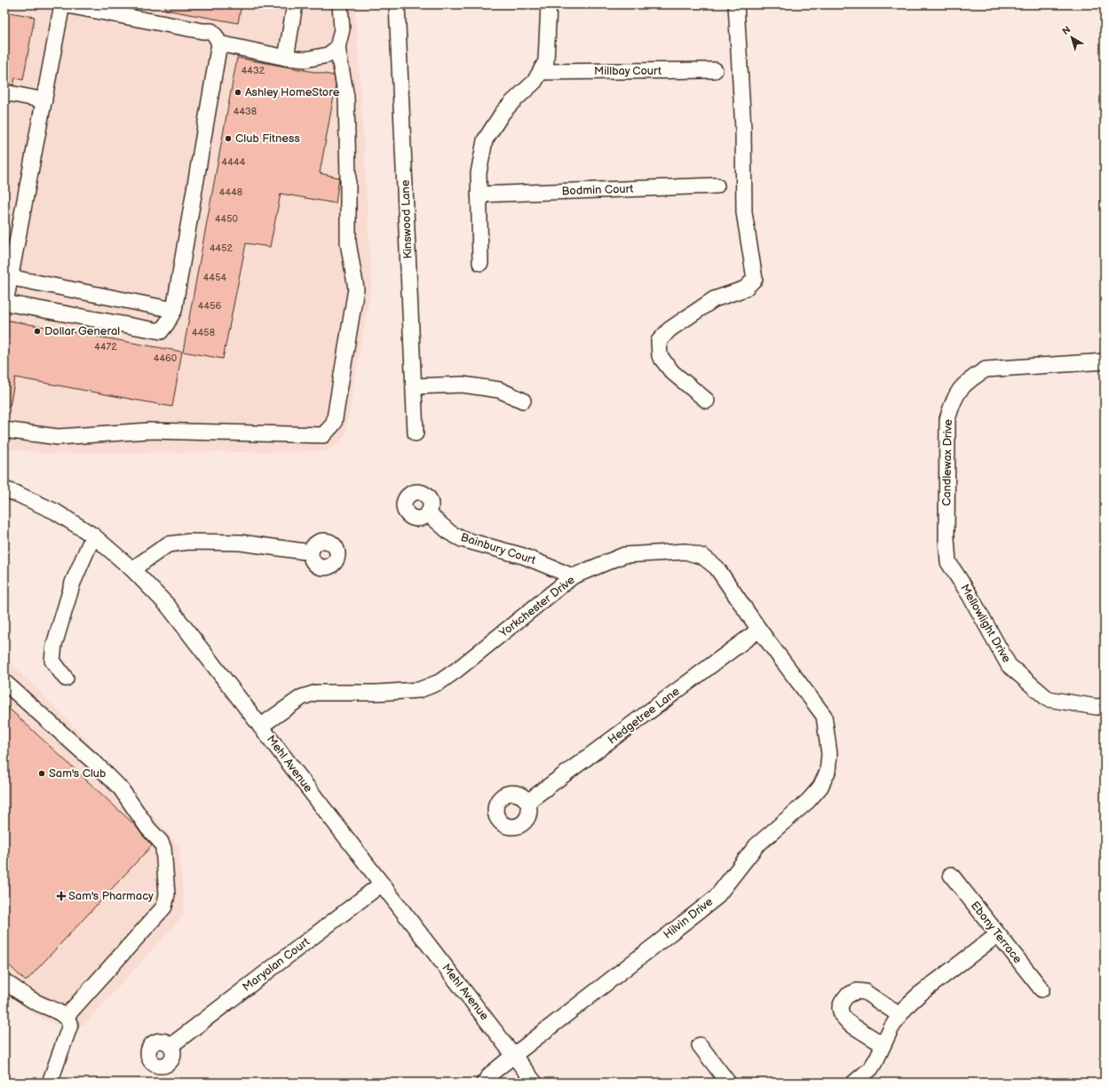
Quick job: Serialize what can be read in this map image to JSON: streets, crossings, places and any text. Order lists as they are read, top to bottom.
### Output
{
  "streets": {
    "street": [
      "Millbay Court",
      "Bodmin Court",
      "Kinswood Lane",
      "Candlewax Drive",
      "Bainbury Court",
      "Yorkchester Drive",
      "Mellowlight Drive",
      "Hedgetree Lane",
      "Mehl Avenue",
      "Hilvin Drive",
      "Ebony Terrace",
      "Maryalan Court"
    ]
  },
  "crossings": [
    ["Candlewax Drive", "Mellowlight Drive"],
    ["Bainbury Court", "Yorkchester Drive"],
    ["Yorkchester Drive", "Hedgetree Lane"],
    ["Yorkchester Drive", "Mehl Avenue"],
    ["Yorkchester Drive", "Hilvin Drive"],
    ["Mehl Avenue", "Hilvin Drive"],
    ["Mehl Avenue", "Maryalan Court"]
  ],
  "places": {
    "other": [
      "Ashley HomeStore",
      "Club Fitness",
      "Dollar General",
      "Sam's Club"
    ],
    "health": ["Sam's Pharmacy"]
  },
  "house_numbers": [
    "4432",
    "4438",
    "4444",
    "4448",
    "4450",
    "4452",
    "4454",
    "4456",
    "4458",
    "4472",
    "4460"
  ],
  "north": "top left"
}
